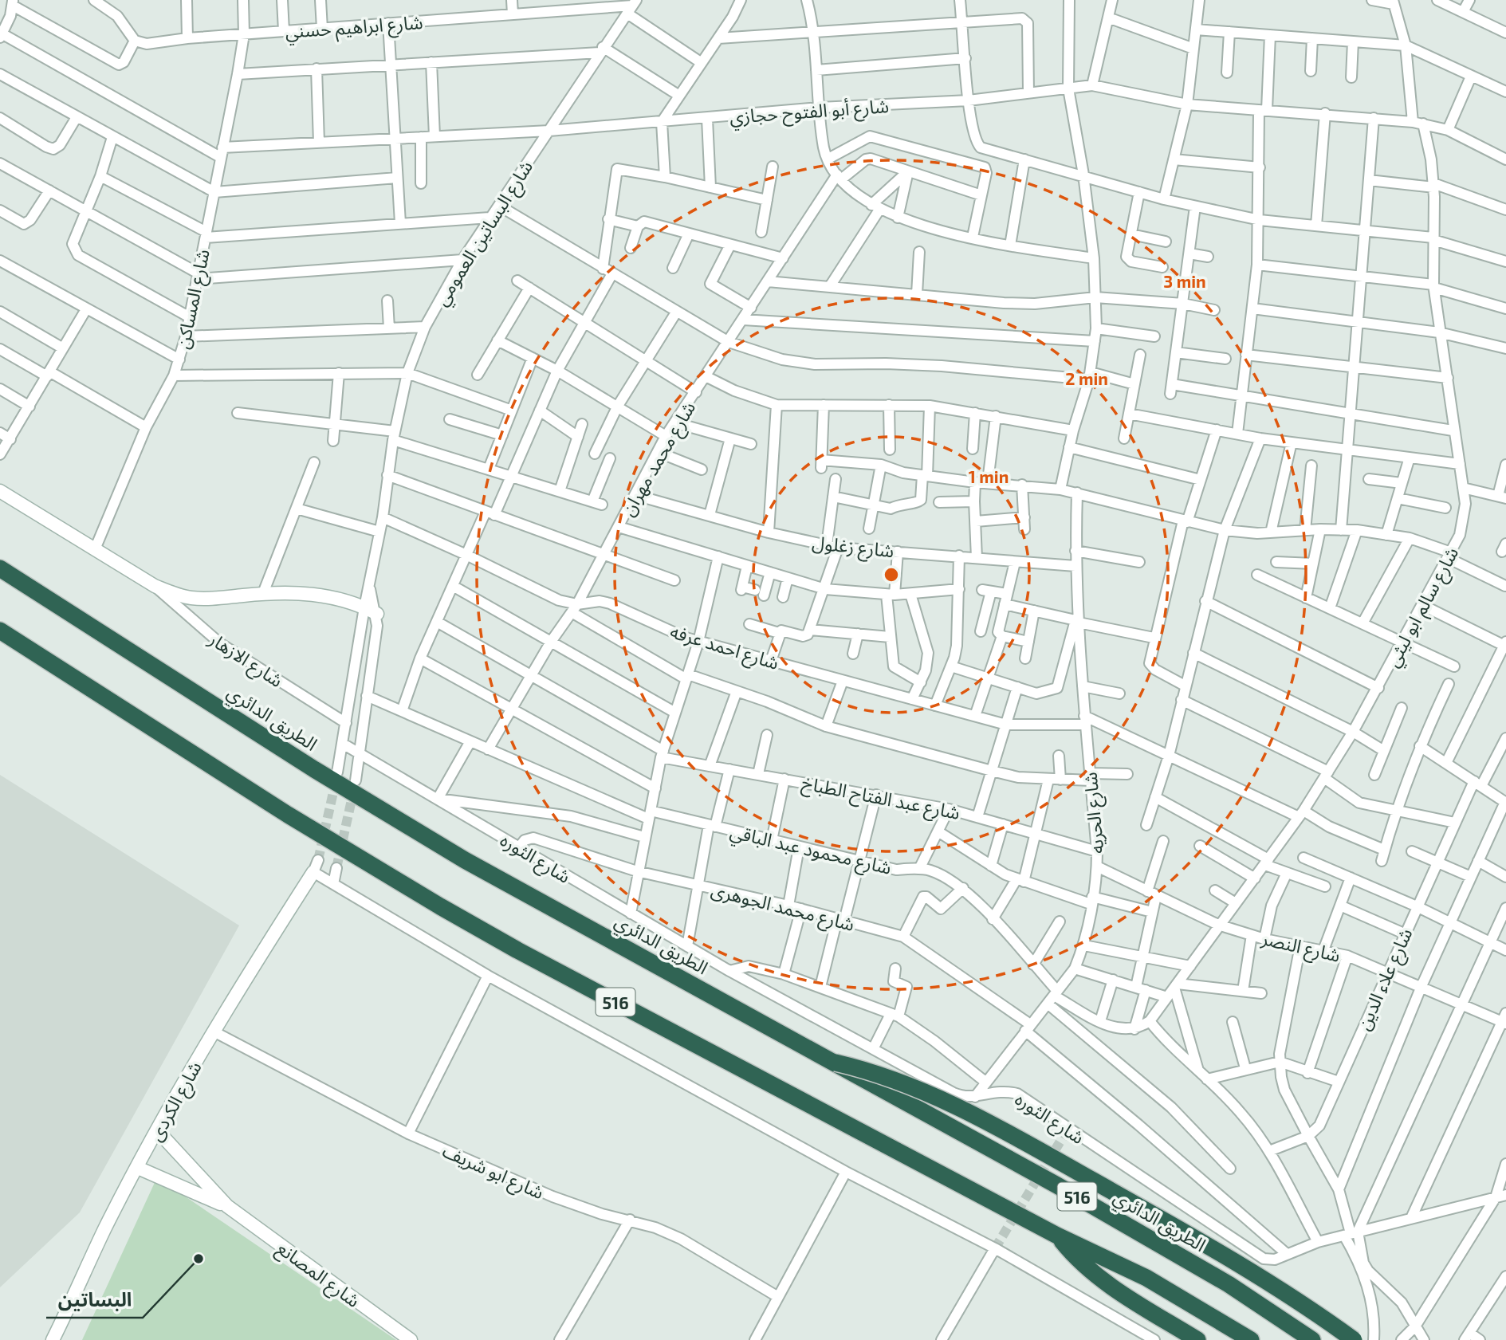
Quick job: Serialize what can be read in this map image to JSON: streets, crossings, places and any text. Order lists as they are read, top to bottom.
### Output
{
  "streets": {
    "highway": ["الطريق الدائري", "516"],
    "street": [
      "شارع ابراهيم حسني",
      "شارع أبو الفتوح حجازي",
      "شارع البساتين العمومي",
      "شارع المساكن",
      "شارع محمد مهران",
      "شارع زغلول",
      "شارع سالم ابو ليثي",
      "شارع احمد عرفه",
      "شارع الازهار",
      "شارع عبد الفتاح الطباخ",
      "شارع الحريه",
      "شارع محمود عبد الباقي",
      "شارع الثوره",
      "شارع محمد الجوهرى",
      "شارع النصر",
      "شارع علاء الدين",
      "شارع الكردى",
      "شارع ابو شريف",
      "شارع المصانع"
    ]
  },
  "crossings": [
    ["شارع ابراهيم حسني", "شارع البساتين العمومي"],
    ["شارع ابراهيم حسني", "شارع المساكن"],
    ["شارع أبو الفتوح حجازي", "شارع البساتين العمومي"],
    ["شارع أبو الفتوح حجازي", "شارع المساكن"],
    ["شارع أبو الفتوح حجازي", "شارع سالم ابو ليثي"],
    ["شارع البساتين العمومي", "شارع احمد عرفه"],
    ["شارع البساتين العمومي", "شارع الازهار"],
    ["شارع البساتين العمومي", "شارع محمود عبد الباقي"],
    ["شارع البساتين العمومي", "شارع الثوره"],
    ["شارع المساكن", "شارع الازهار"],
    ["شارع محمد مهران", "شارع زغلول"],
    ["شارع محمد مهران", "شارع احمد عرفه"],
    ["شارع محمد مهران", "شارع عبد الفتاح الطباخ"],
    ["شارع محمد مهران", "شارع محمود عبد الباقي"],
    ["شارع زغلول", "شارع الحريه"],
    ["شارع سالم ابو ليثي", "شارع النصر"],
    ["شارع احمد عرفه", "شارع الحريه"],
    ["شارع عبد الفتاح الطباخ", "شارع الحريه"],
    ["شارع الحريه", "شارع محمود عبد الباقي"],
    ["شارع الحريه", "شارع الثوره"],
    ["شارع الحريه", "شارع محمد الجوهرى"],
    ["شارع الحريه", "شارع النصر"],
    ["شارع الثوره", "شارع محمد الجوهرى"],
    ["شارع النصر", "شارع علاء الدين"],
    ["شارع الكردى", "شارع ابو شريف"],
    ["شارع الكردى", "شارع المصانع"]
  ],
  "places": ["البساتين"],
  "rings": ["3 min", "2 min", "1 min"]
}
